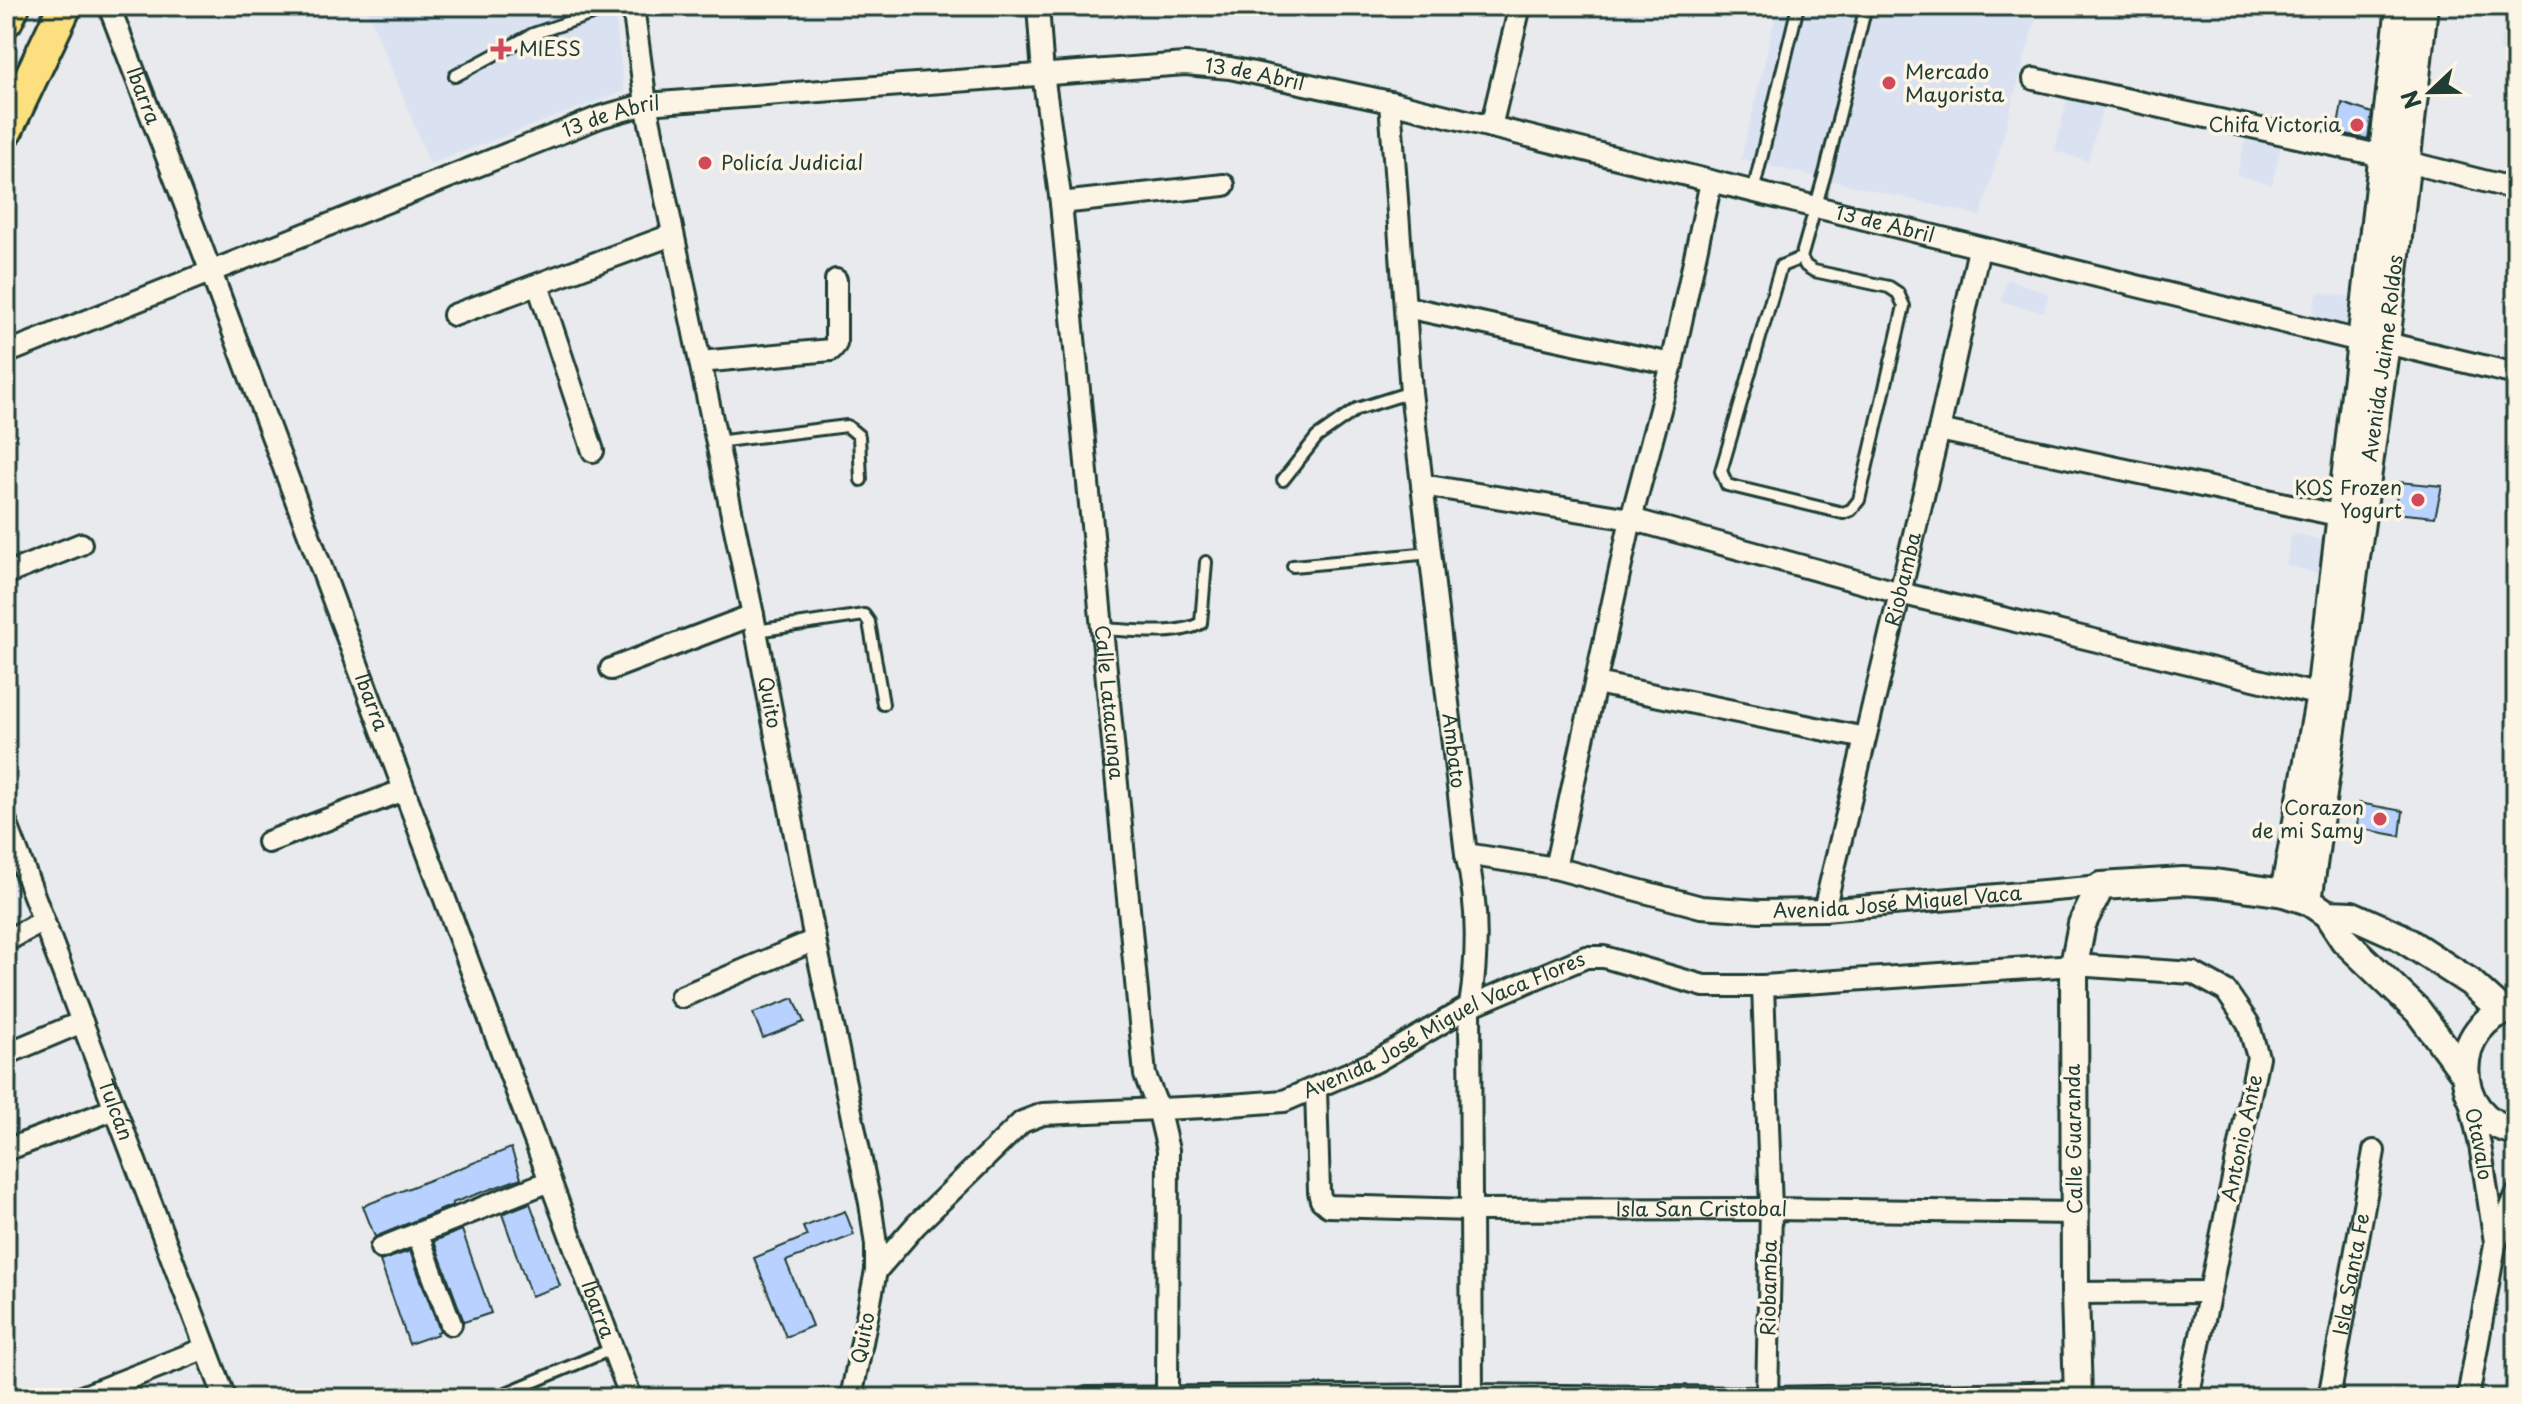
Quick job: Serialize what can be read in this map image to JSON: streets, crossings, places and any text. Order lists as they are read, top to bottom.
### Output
{
  "streets": {
    "street": [
      "13 de Abril",
      "Ibarra",
      "Avenida Jaime Roldos",
      "Riobamba",
      "Quito",
      "Calle Latacunga",
      "Ambato",
      "Avenida José Miguel Vaca",
      "Avenida José Miguel Vaca Flores",
      "Tulcán",
      "Antonio Ante",
      "Calle Guaranda",
      "Otavalo",
      "Isla San Cristobal",
      "Isla Santa Fe"
    ]
  },
  "crossings": [
    ["13 de Abril", "Ibarra"],
    ["13 de Abril", "Avenida Jaime Roldos"],
    ["13 de Abril", "Riobamba"],
    ["13 de Abril", "Quito"],
    ["13 de Abril", "Calle Latacunga"],
    ["13 de Abril", "Ambato"],
    ["Avenida Jaime Roldos", "Avenida José Miguel Vaca"],
    ["Riobamba", "Avenida José Miguel Vaca"],
    ["Riobamba", "Avenida José Miguel Vaca Flores"],
    ["Riobamba", "Isla San Cristobal"],
    ["Quito", "Avenida José Miguel Vaca Flores"],
    ["Calle Latacunga", "Avenida José Miguel Vaca Flores"],
    ["Ambato", "Avenida José Miguel Vaca"],
    ["Ambato", "Avenida José Miguel Vaca Flores"],
    ["Ambato", "Isla San Cristobal"],
    ["Avenida José Miguel Vaca", "Calle Guaranda"],
    ["Avenida José Miguel Vaca", "Otavalo"],
    ["Avenida José Miguel Vaca Flores", "Antonio Ante"],
    ["Avenida José Miguel Vaca Flores", "Calle Guaranda"],
    ["Avenida José Miguel Vaca Flores", "Isla San Cristobal"],
    ["Antonio Ante", "Calle Guaranda"],
    ["Calle Guaranda", "Isla San Cristobal"]
  ],
  "places": {
    "health": ["MIESS"],
    "other": [
      "Mercado Mayorista",
      "Chifa Victoria",
      "Policía Judicial",
      "KOS Frozen Yogurt",
      "Corazon de mi Samy"
    ]
  },
  "north": "left"
}
